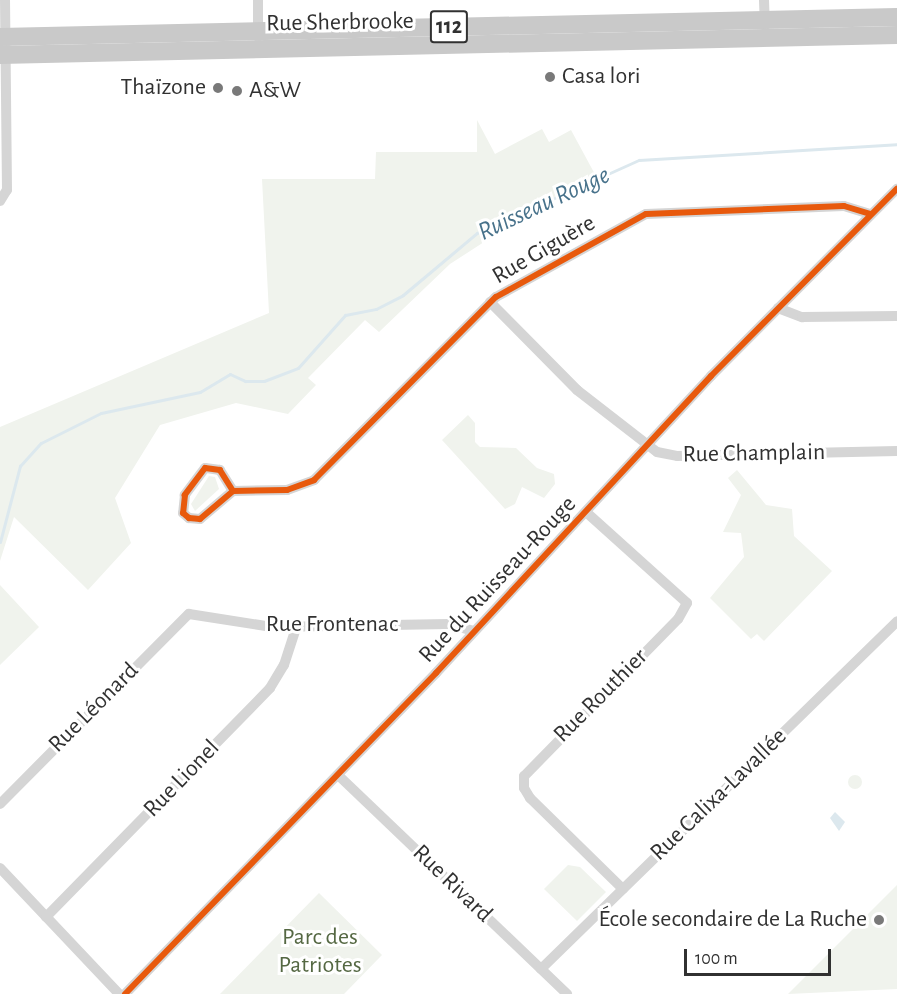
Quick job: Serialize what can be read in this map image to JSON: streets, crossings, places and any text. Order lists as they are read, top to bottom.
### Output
{
  "streets": {
    "main road": ["Rue Sherbrooke", "112"],
    "street": [
      "Rue Giguère",
      "Rue Champlain",
      "Rue du Ruisseau-Rouge",
      "Rue Frontenac",
      "Rue Routhier",
      "Rue Léonard",
      "Rue Lionel",
      "Rue Calixa-Lavallée",
      "Rue Rivard"
    ]
  },
  "crossings": [
    ["Rue Giguère", "Rue Champlain"],
    ["Rue Giguère", "Rue du Ruisseau-Rouge"],
    ["Rue Champlain", "Rue du Ruisseau-Rouge"],
    ["Rue du Ruisseau-Rouge", "Rue Frontenac"],
    ["Rue du Ruisseau-Rouge", "Rue Routhier"],
    ["Rue du Ruisseau-Rouge", "Rue Rivard"],
    ["Rue Frontenac", "Rue Léonard"],
    ["Rue Frontenac", "Rue Lionel"],
    ["Rue Routhier", "Rue Calixa-Lavallée"],
    ["Rue Calixa-Lavallée", "Rue Rivard"]
  ],
  "water": ["Ruisseau Rouge"],
  "parks": ["Parc des Patriotes"],
  "places": [
    "Casa lori",
    "Thaïzone",
    "A&W",
    "École secondaire de La Ruche"
  ],
  "scale_bar": "100 m"
}
